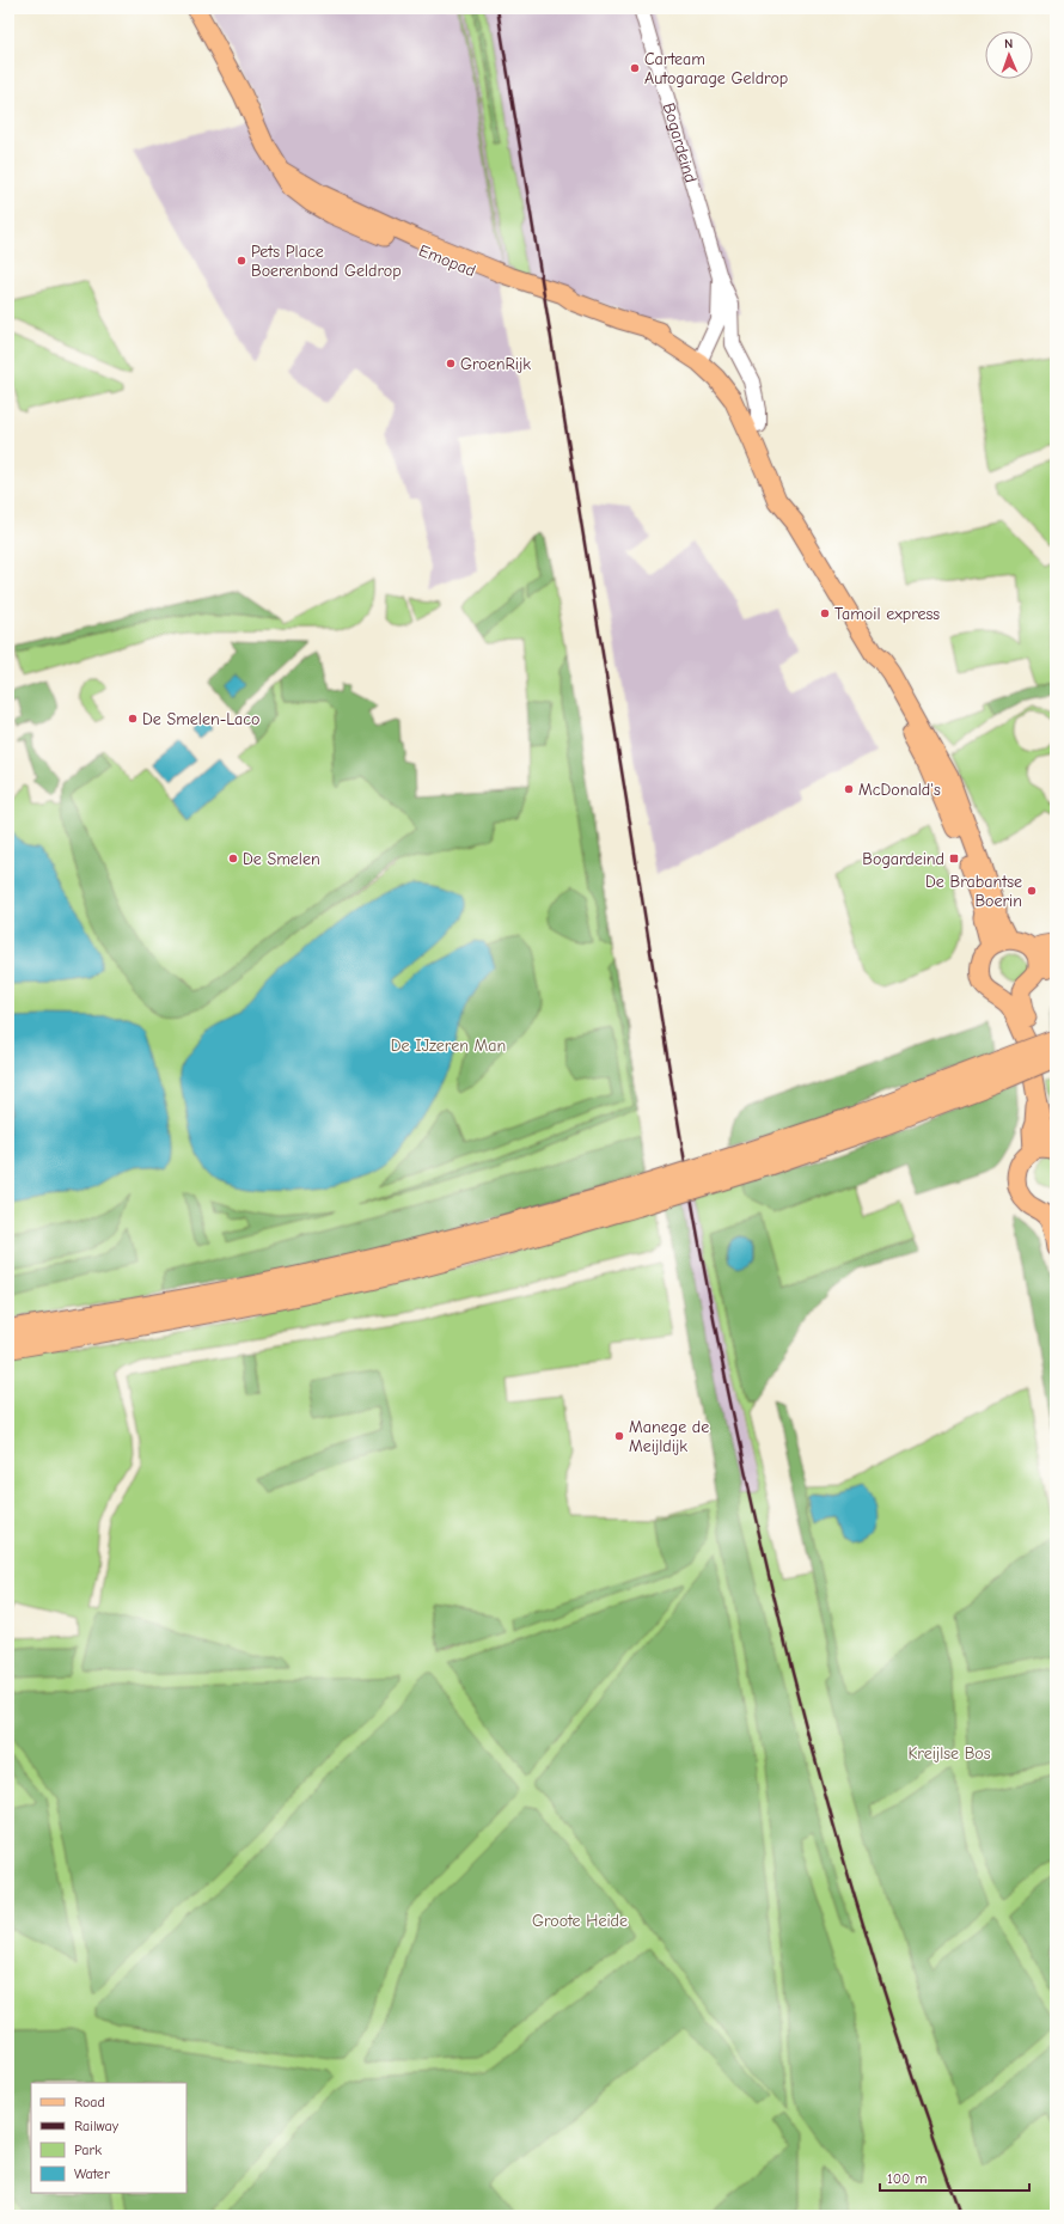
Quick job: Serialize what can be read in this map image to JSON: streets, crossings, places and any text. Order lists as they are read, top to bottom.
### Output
{
  "streets": {
    "main road": ["Bogardeind", "Emopad"]
  },
  "crossings": [
    ["Bogardeind", "Emopad"]
  ],
  "parks": ["De IJzeren Man", "Kreijlse Bos", "Groote Heide"],
  "places": {
    "other": [
      "Carteam Autogarage Geldrop",
      "Pets Place Boerenbond Geldrop",
      "GroenRijk",
      "Tamoil express",
      "De Smelen-Laco",
      "McDonald's",
      "De Smelen",
      "De Brabantse Boerin",
      "Manege de Meijldijk"
    ],
    "transit": ["Bogardeind"]
  },
  "legend": [
    "Road",
    "Railway",
    "Park",
    "Water"
  ],
  "scale_bar": "100 m",
  "north": "top"
}
